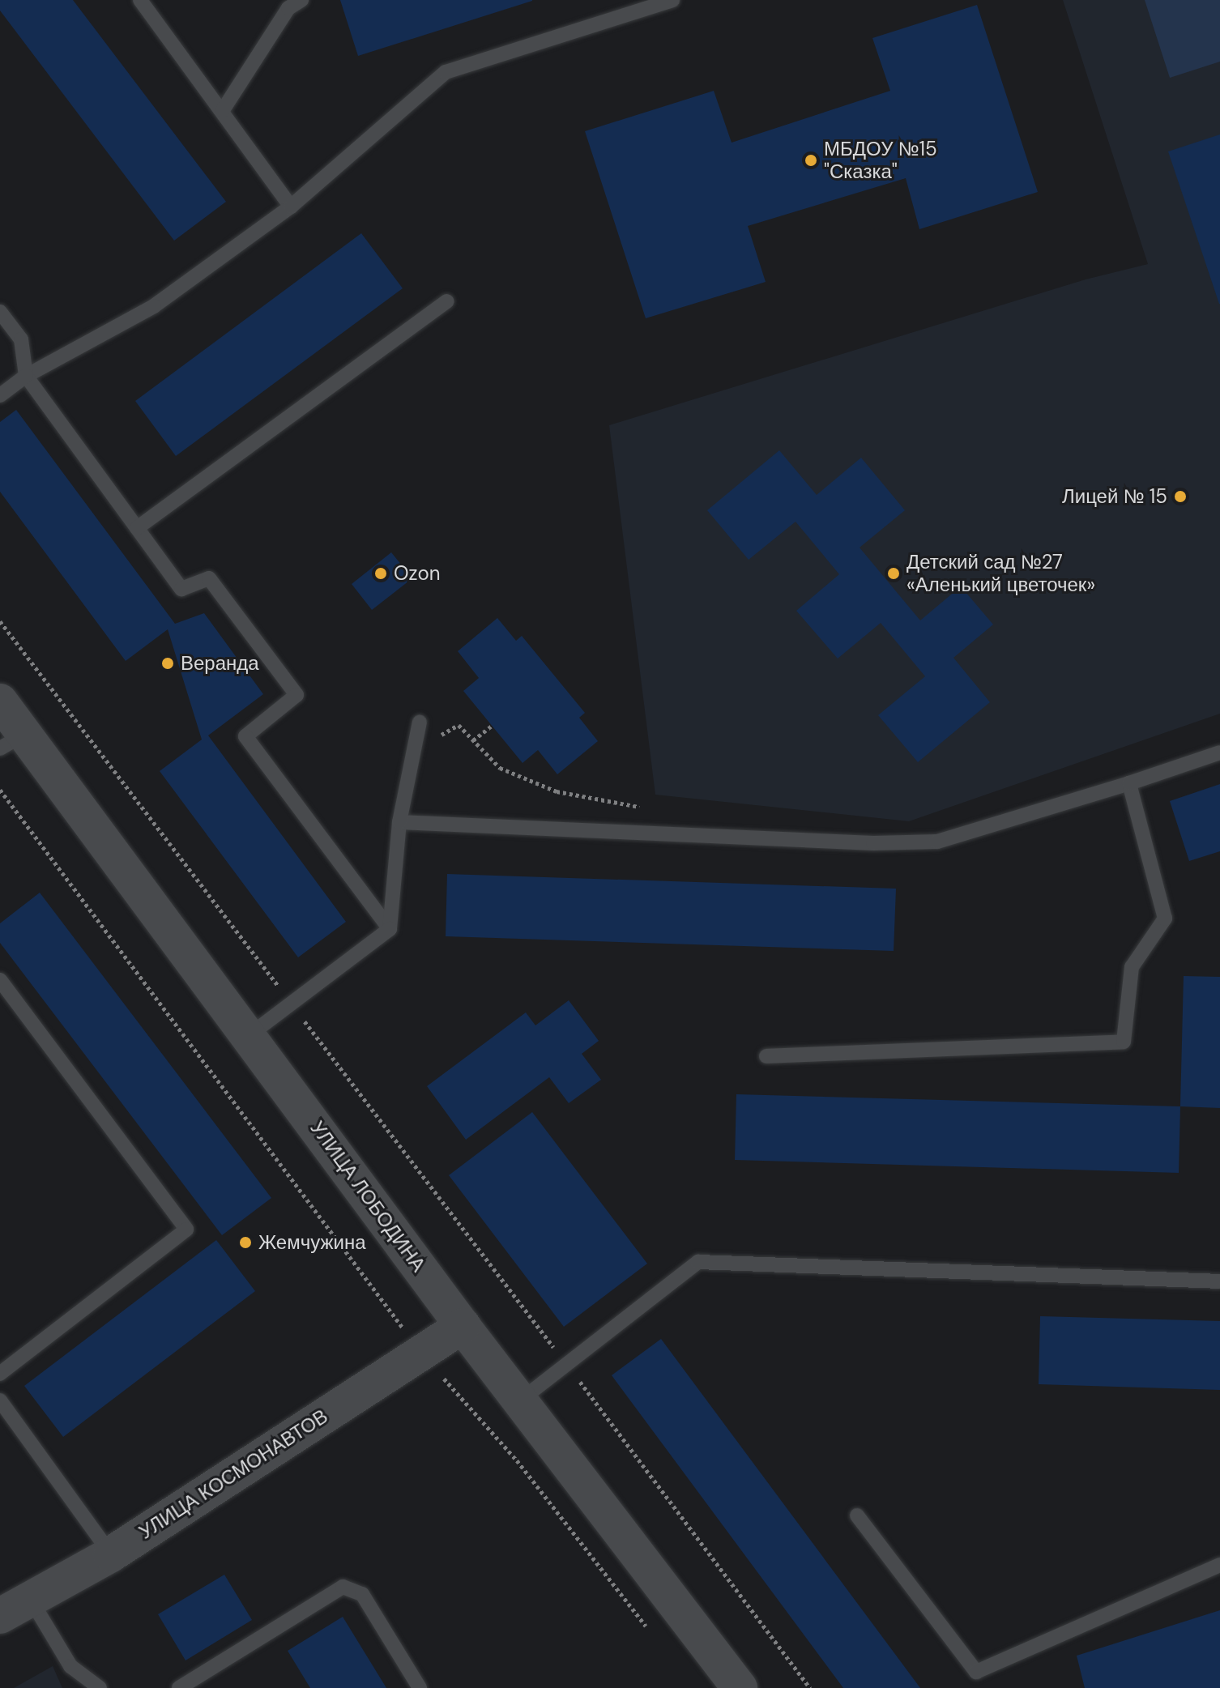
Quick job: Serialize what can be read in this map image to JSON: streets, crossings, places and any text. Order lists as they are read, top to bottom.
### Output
{
  "streets": {
    "street": ["УЛИЦА ЛОБОДИНА", "УЛИЦА КОСМОНАВТОВ"]
  },
  "crossings": [
    ["УЛИЦА ЛОБОДИНА", "УЛИЦА КОСМОНАВТОВ"]
  ],
  "places": [
    "МБДОУ №15 \"Сказка\"",
    "Лицей № 15",
    "Ozon",
    "Детский сад №27 «Аленький цветочек»",
    "Веранда",
    "Жемчужина"
  ]
}
